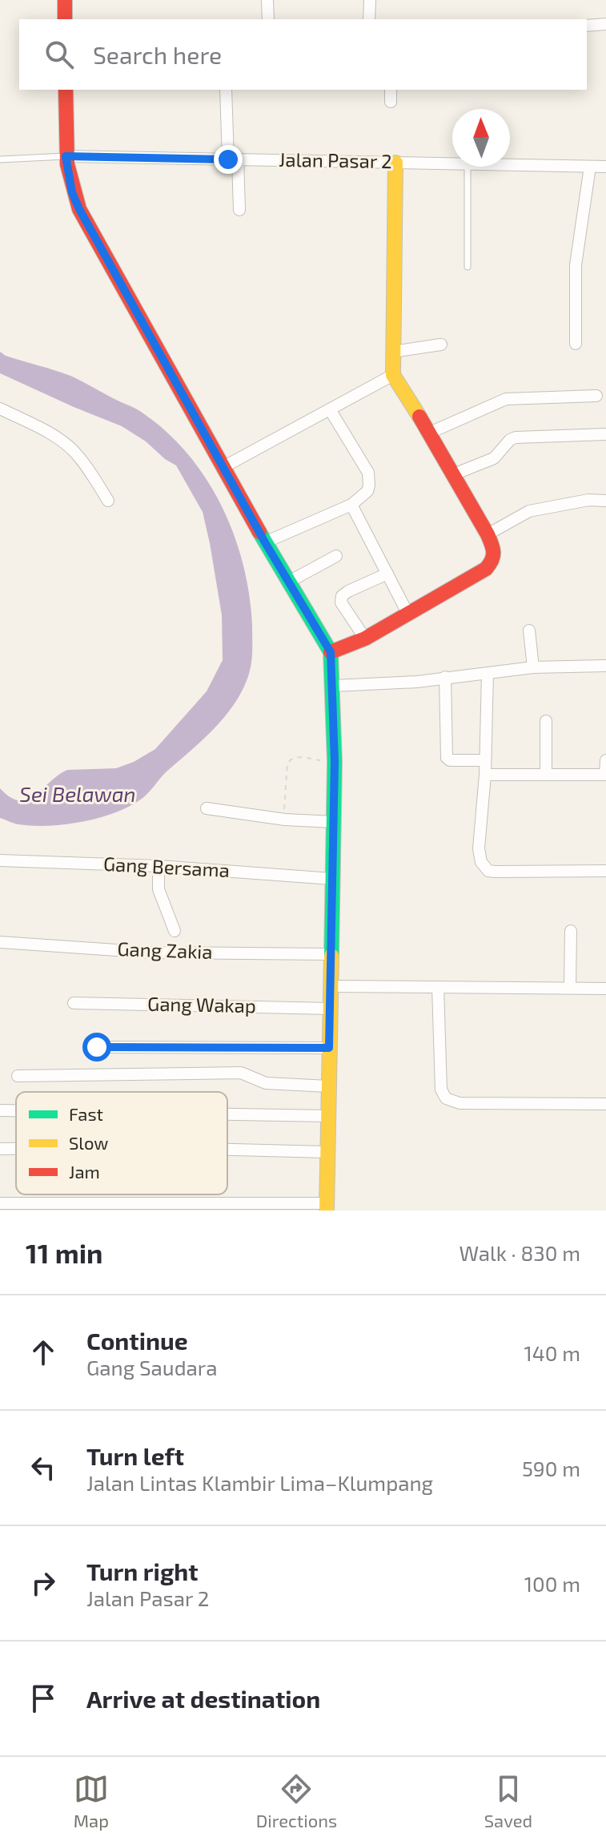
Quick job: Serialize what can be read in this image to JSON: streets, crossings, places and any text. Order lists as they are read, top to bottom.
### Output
{
  "streets": {
    "street": [
      "Jalan Pasar 2",
      "Gang Bersama",
      "Gang Zakia",
      "Gang Wakap"
    ]
  },
  "water": ["Sei Belawan"],
  "legend": ["Fast", "Slow", "Jam"],
  "north": "top",
  "page": {
    "search": "Search here",
    "heading": ["11 min", "Walk · 830 m"],
    "list": [
      ["Continue", "Gang Saudara", "140 m"],
      ["Turn left", "Jalan Lintas Klambir Lima–Klumpang", "590 m"],
      ["Turn right", "Jalan Pasar 2", "100 m"],
      "Arrive at destination"
    ],
    "nav": ["Map", "Directions", "Saved"]
  }
}
